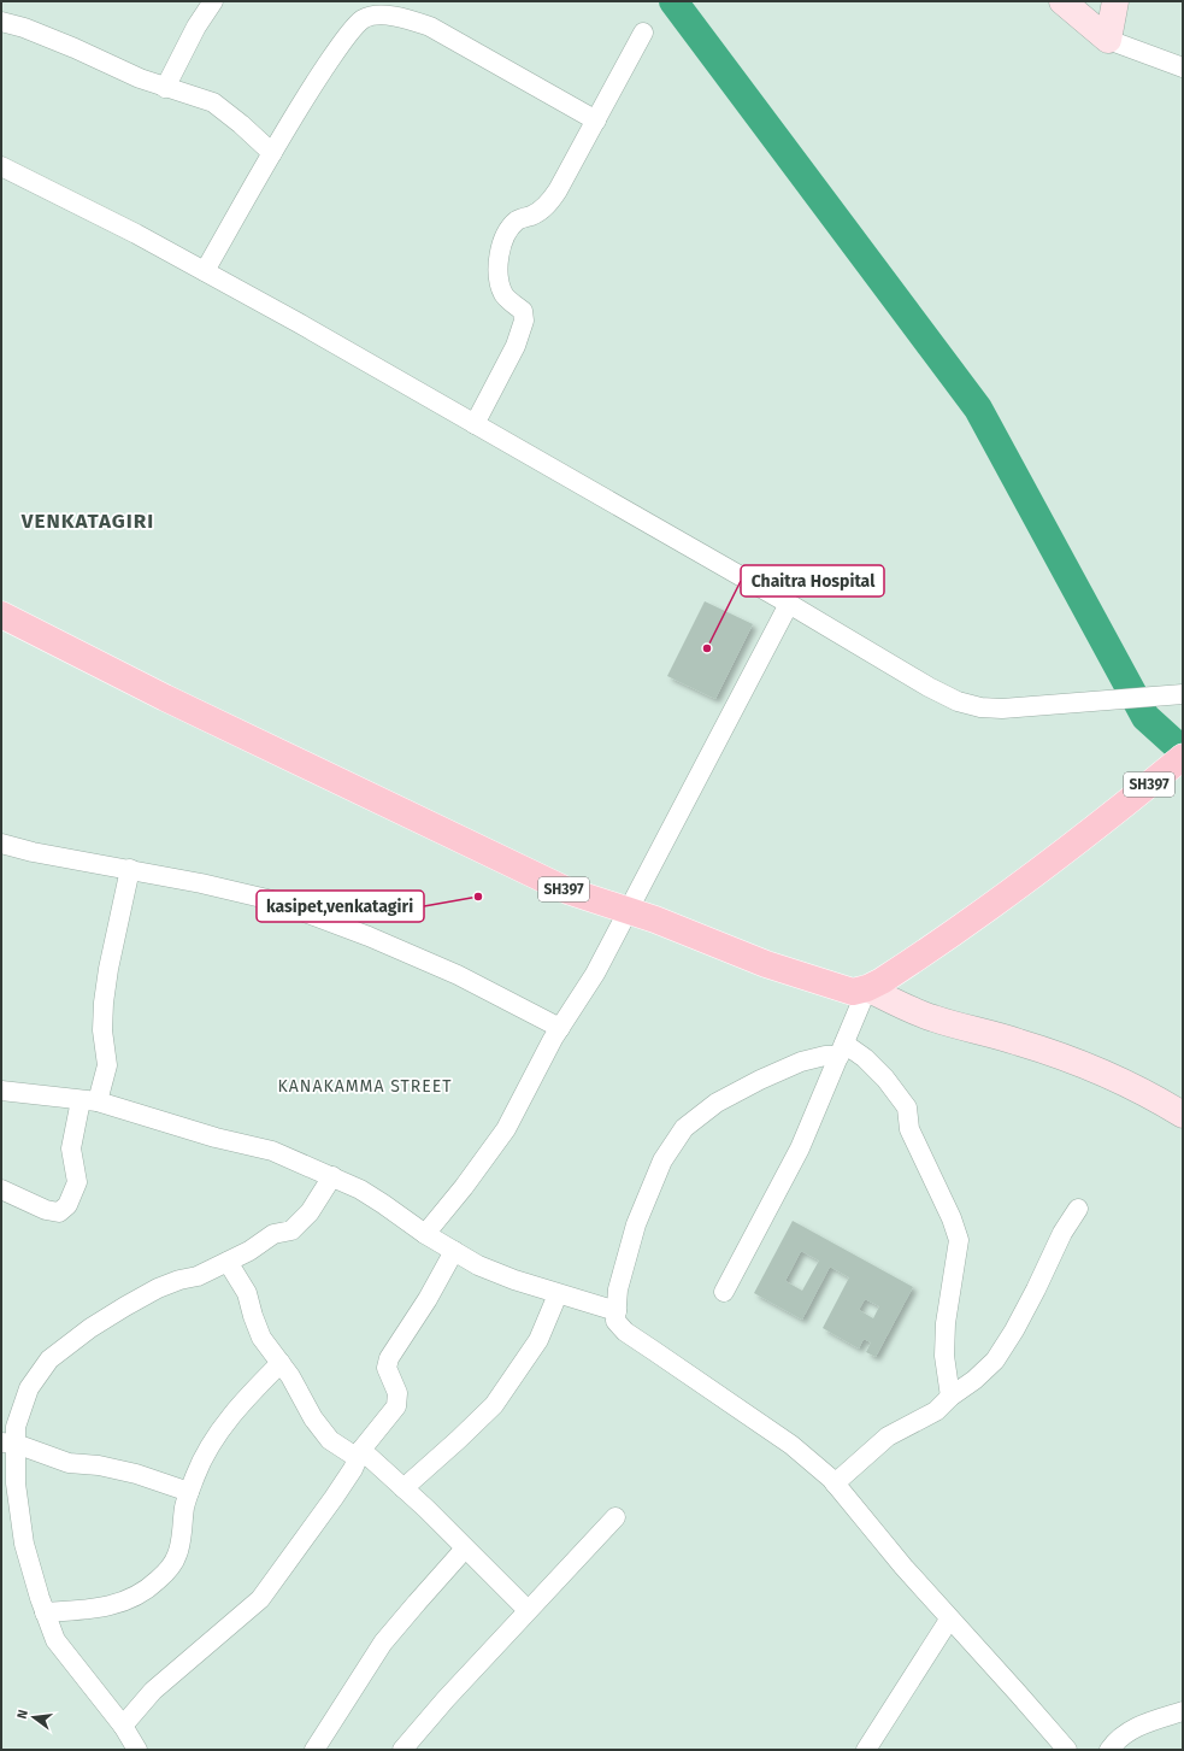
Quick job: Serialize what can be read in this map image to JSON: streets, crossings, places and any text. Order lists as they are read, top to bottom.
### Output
{
  "streets": {
    "main road": ["SH397"]
  },
  "districts": ["VENKATAGIRI", "KANAKAMMA STREET"],
  "places": ["Chaitra Hospital", "kasipet,venkatagiri"],
  "north": "left"
}
